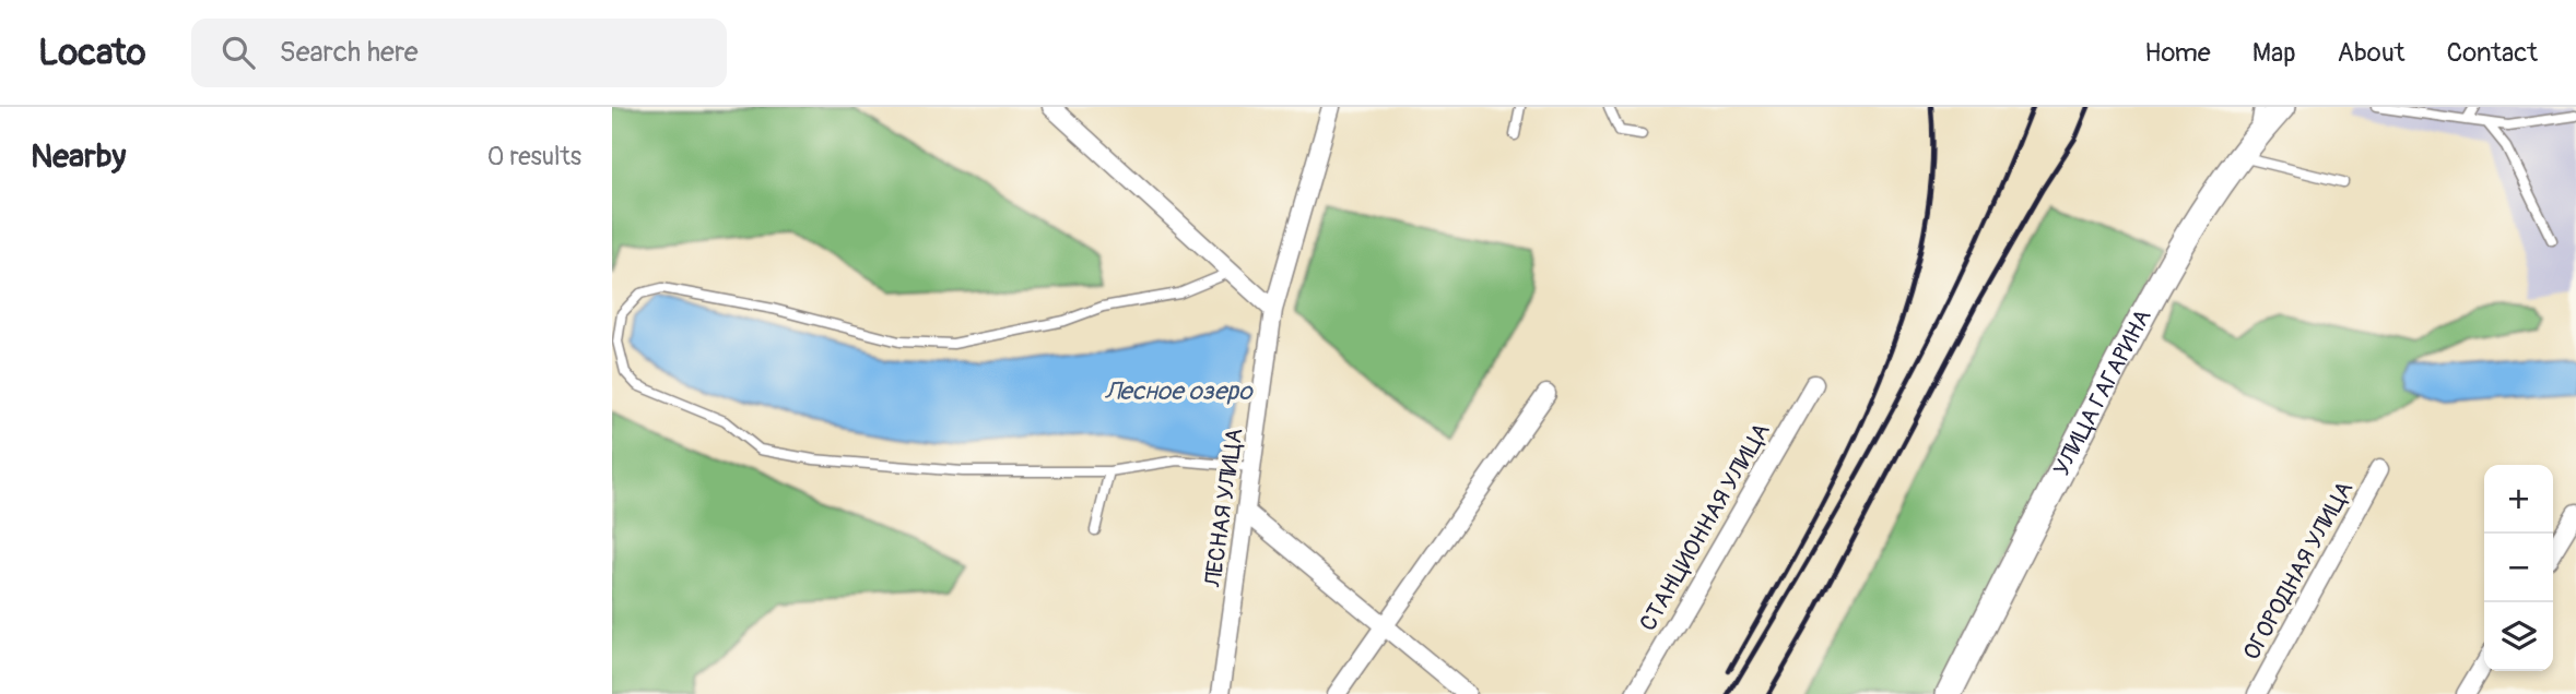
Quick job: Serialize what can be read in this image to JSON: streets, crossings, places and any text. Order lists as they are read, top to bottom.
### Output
{
  "streets": {
    "street": [
      "УЛИЦА ГАГАРИНА",
      "ЛЕСНАЯ УЛИЦА",
      "СТАНЦИОННАЯ УЛИЦА",
      "ОГОРОДНАЯ УЛИЦА"
    ]
  },
  "water": ["Лесное озеро"],
  "page": {
    "header": "Locato",
    "search": "Search here",
    "nav": [
      "Home",
      "Map",
      "About",
      "Contact"
    ],
    "heading": ["Nearby", "0 results"],
    "map_buttons": ["+", "−"]
  }
}
